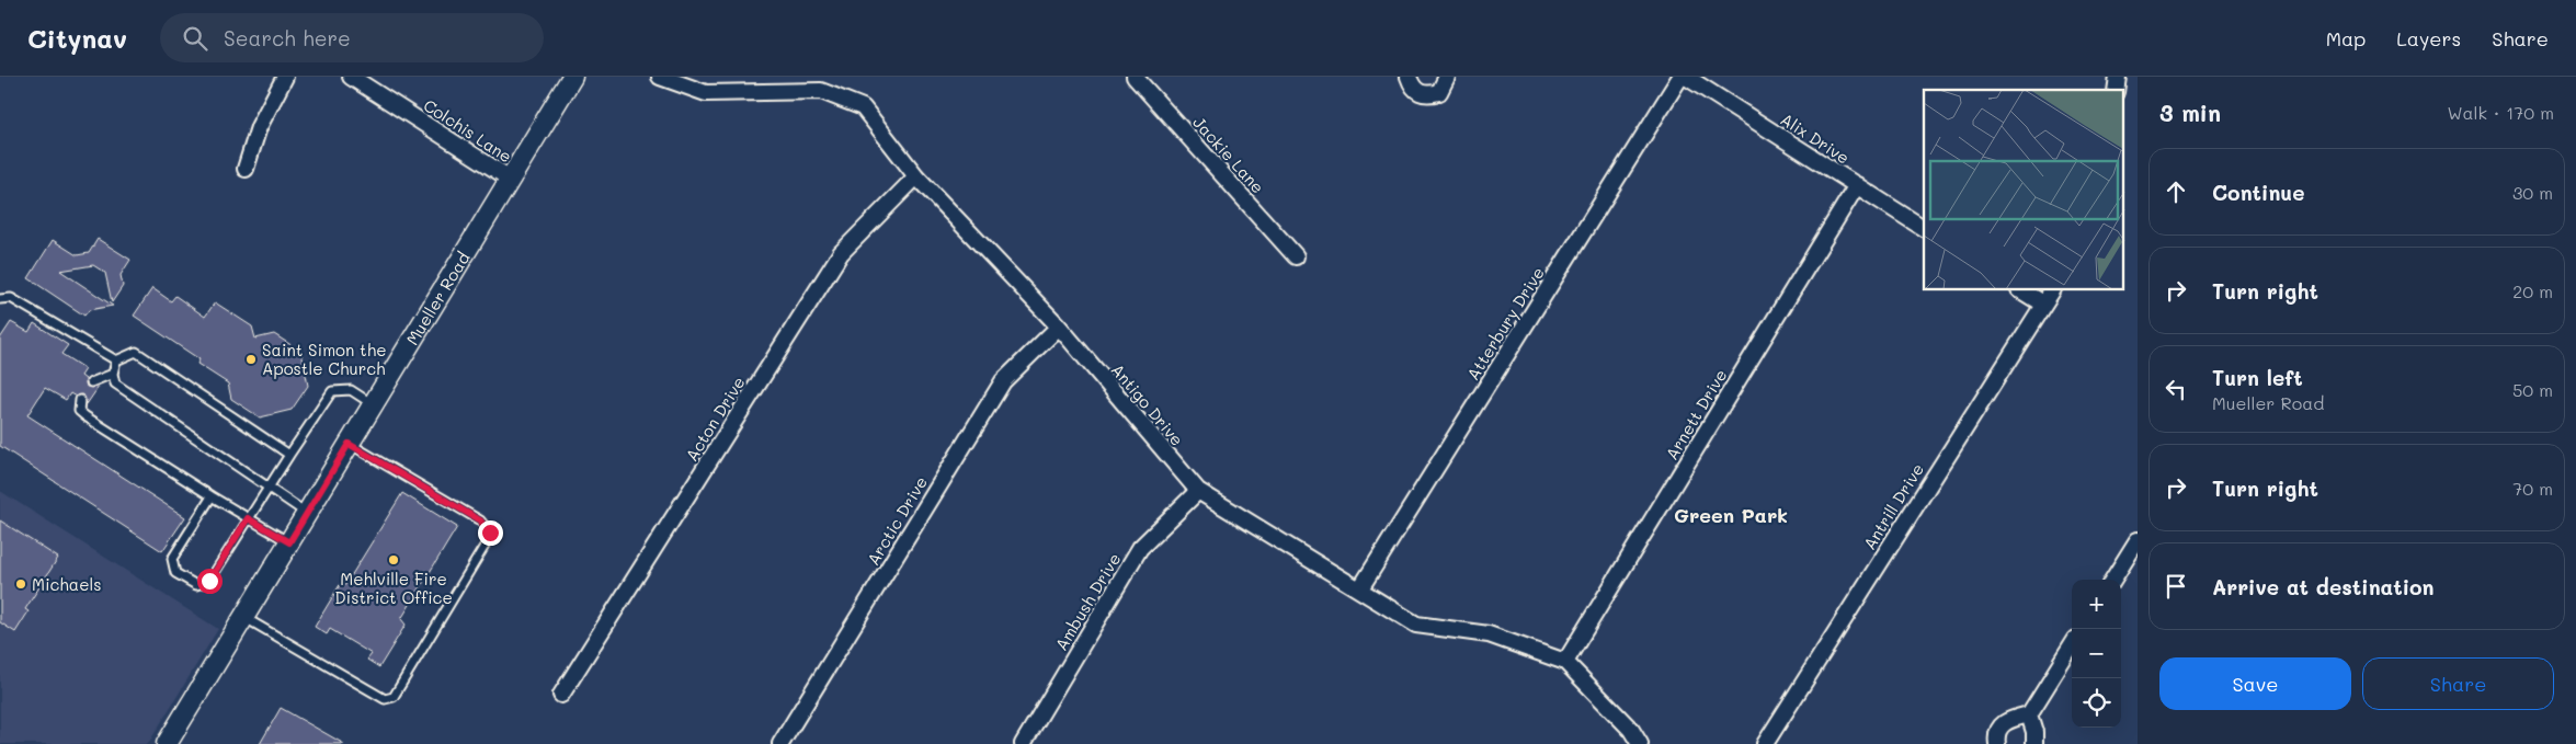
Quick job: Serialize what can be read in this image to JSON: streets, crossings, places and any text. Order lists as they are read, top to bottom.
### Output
{
  "streets": {
    "street": [
      "Colchis Lane",
      "Alix Drive",
      "Jackie Lane",
      "Mueller Road",
      "Atterbury Drive",
      "Antigo Drive",
      "Arnett Drive",
      "Acton Drive",
      "Antrill Drive",
      "Arctic Drive",
      "Ambush Drive"
    ]
  },
  "crossings": [
    ["Colchis Lane", "Mueller Road"],
    ["Alix Drive", "Arnett Drive"],
    ["Atterbury Drive", "Antigo Drive"],
    ["Antigo Drive", "Arnett Drive"],
    ["Antigo Drive", "Acton Drive"],
    ["Antigo Drive", "Arctic Drive"],
    ["Antigo Drive", "Ambush Drive"]
  ],
  "districts": ["Green Park"],
  "places": ["Saint Simon the Apostle Church", "Mehlville Fire District Office", "Michaels"],
  "page": {
    "header": "Citynav",
    "search": "Search here",
    "nav": ["Map", "Layers", "Share"],
    "heading": ["3 min", "Walk · 170 m"],
    "list": [
      ["Continue", "30 m"],
      ["Turn right", "20 m"],
      ["Turn left", "Mueller Road", "50 m"],
      ["Turn right", "70 m"],
      "Arrive at destination"
    ],
    "map_buttons": ["+", "−"],
    "buttons": ["Save", "Share"]
  }
}
